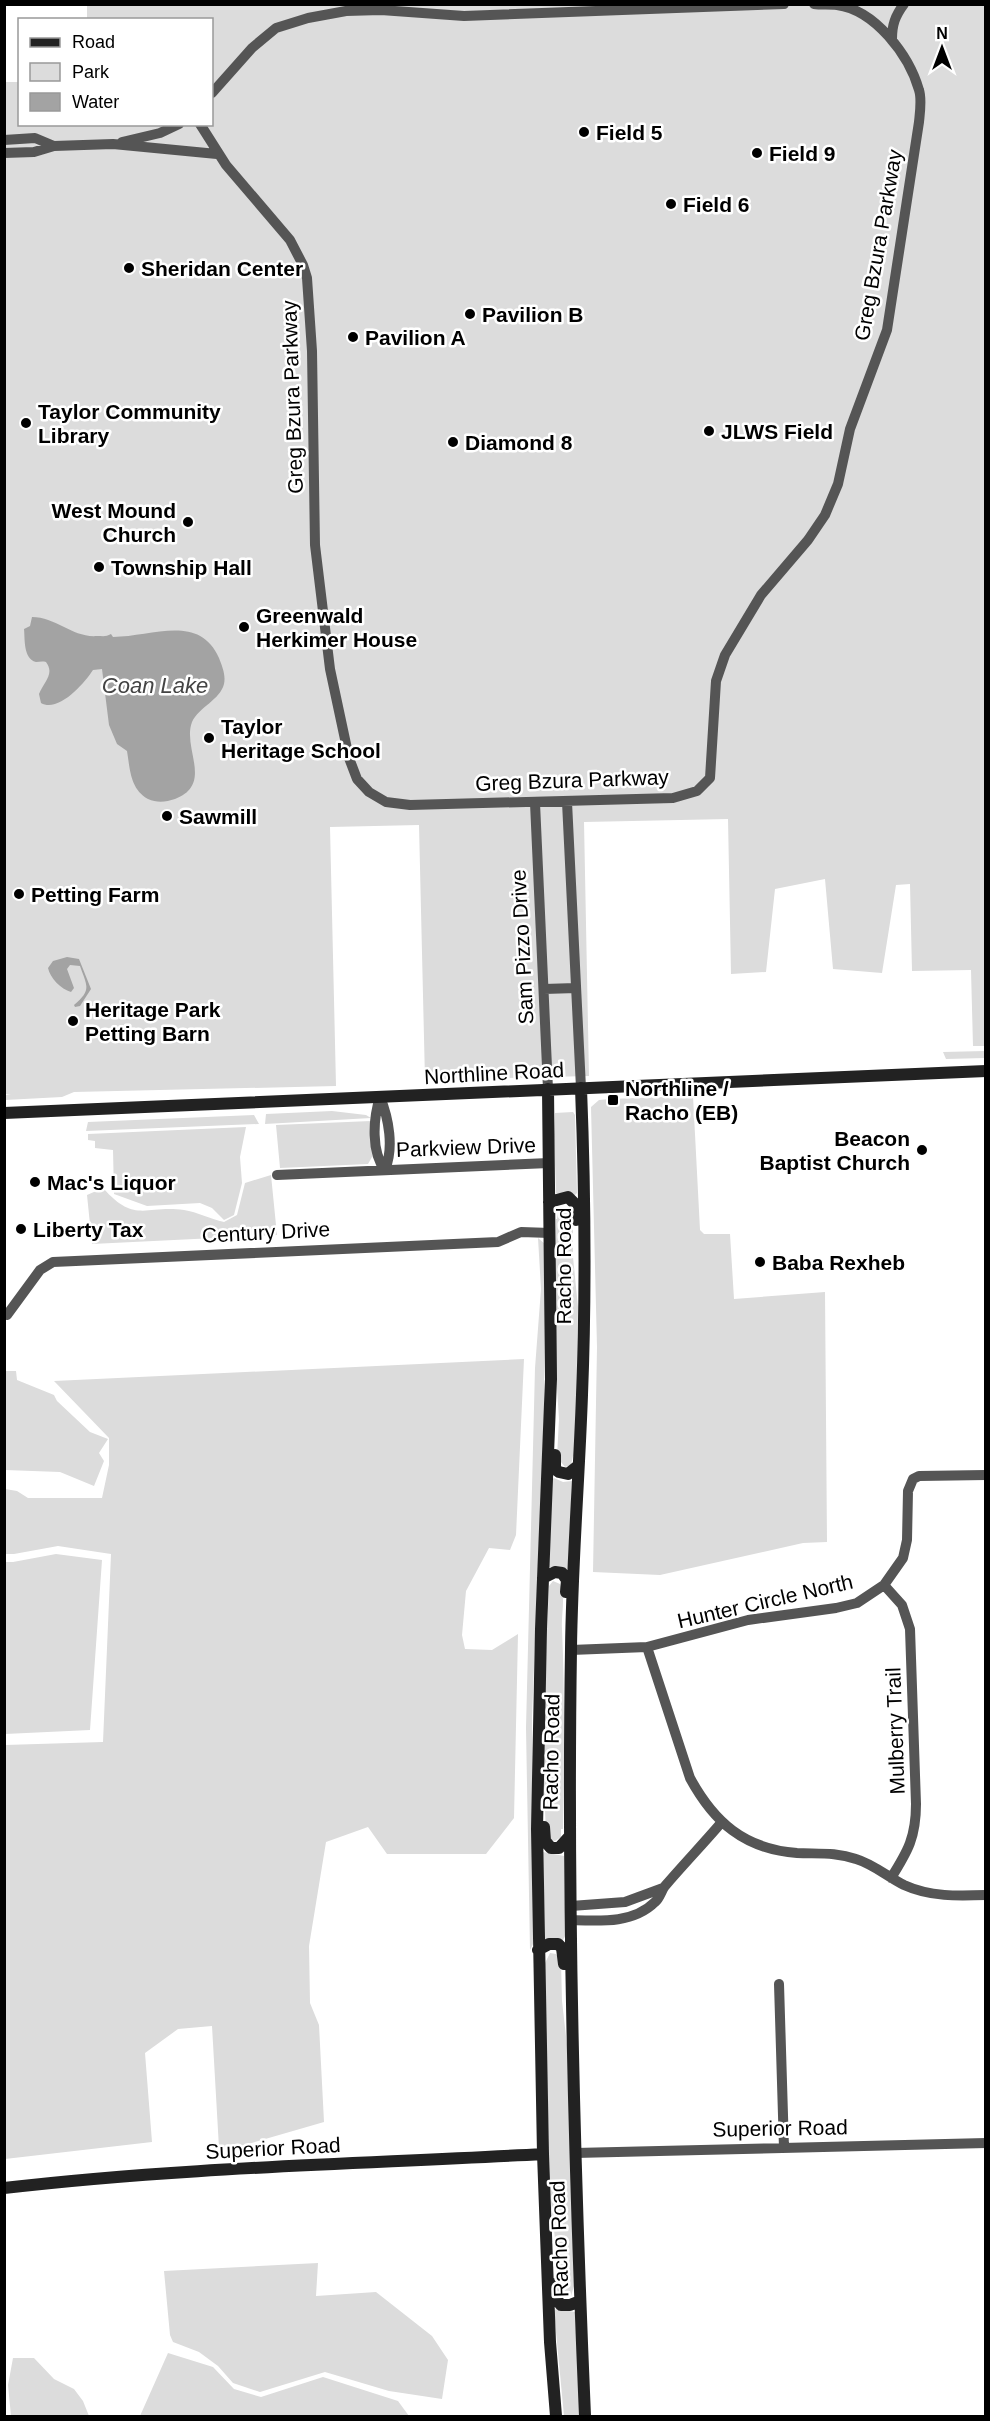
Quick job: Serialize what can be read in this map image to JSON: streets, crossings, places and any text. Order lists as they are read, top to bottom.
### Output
{
  "streets": {
    "street": [
      "Greg Bzura Parkway",
      "Sam Pizzo Drive",
      "Northline Road",
      "Parkview Drive",
      "Century Drive",
      "Racho Road",
      "Hunter Circle North",
      "Mulberry Trail",
      "Superior Road"
    ]
  },
  "crossings": [
    ["Greg Bzura Parkway", "Sam Pizzo Drive"],
    ["Sam Pizzo Drive", "Northline Road"],
    ["Sam Pizzo Drive", "Racho Road"],
    ["Northline Road", "Parkview Drive"],
    ["Northline Road", "Racho Road"],
    ["Parkview Drive", "Racho Road"],
    ["Century Drive", "Racho Road"],
    ["Racho Road", "Hunter Circle North"],
    ["Racho Road", "Superior Road"],
    ["Hunter Circle North", "Mulberry Trail"]
  ],
  "water": ["Coan Lake"],
  "places": {
    "other": [
      "Field 5",
      "Field 9",
      "Field 6",
      "Sheridan Center",
      "Pavilion B",
      "Pavilion A",
      "Taylor Community Library",
      "JLWS Field",
      "Diamond 8",
      "West Mound Church",
      "Township Hall",
      "Greenwald Herkimer House",
      "Taylor Heritage School",
      "Sawmill",
      "Petting Farm",
      "Heritage Park Petting Barn",
      "Beacon Baptist Church",
      "Mac's Liquor",
      "Liberty Tax",
      "Baba Rexheb"
    ],
    "transit": ["Northline / Racho (EB)"]
  },
  "legend": ["Road", "Park", "Water"],
  "north": "top"
}
